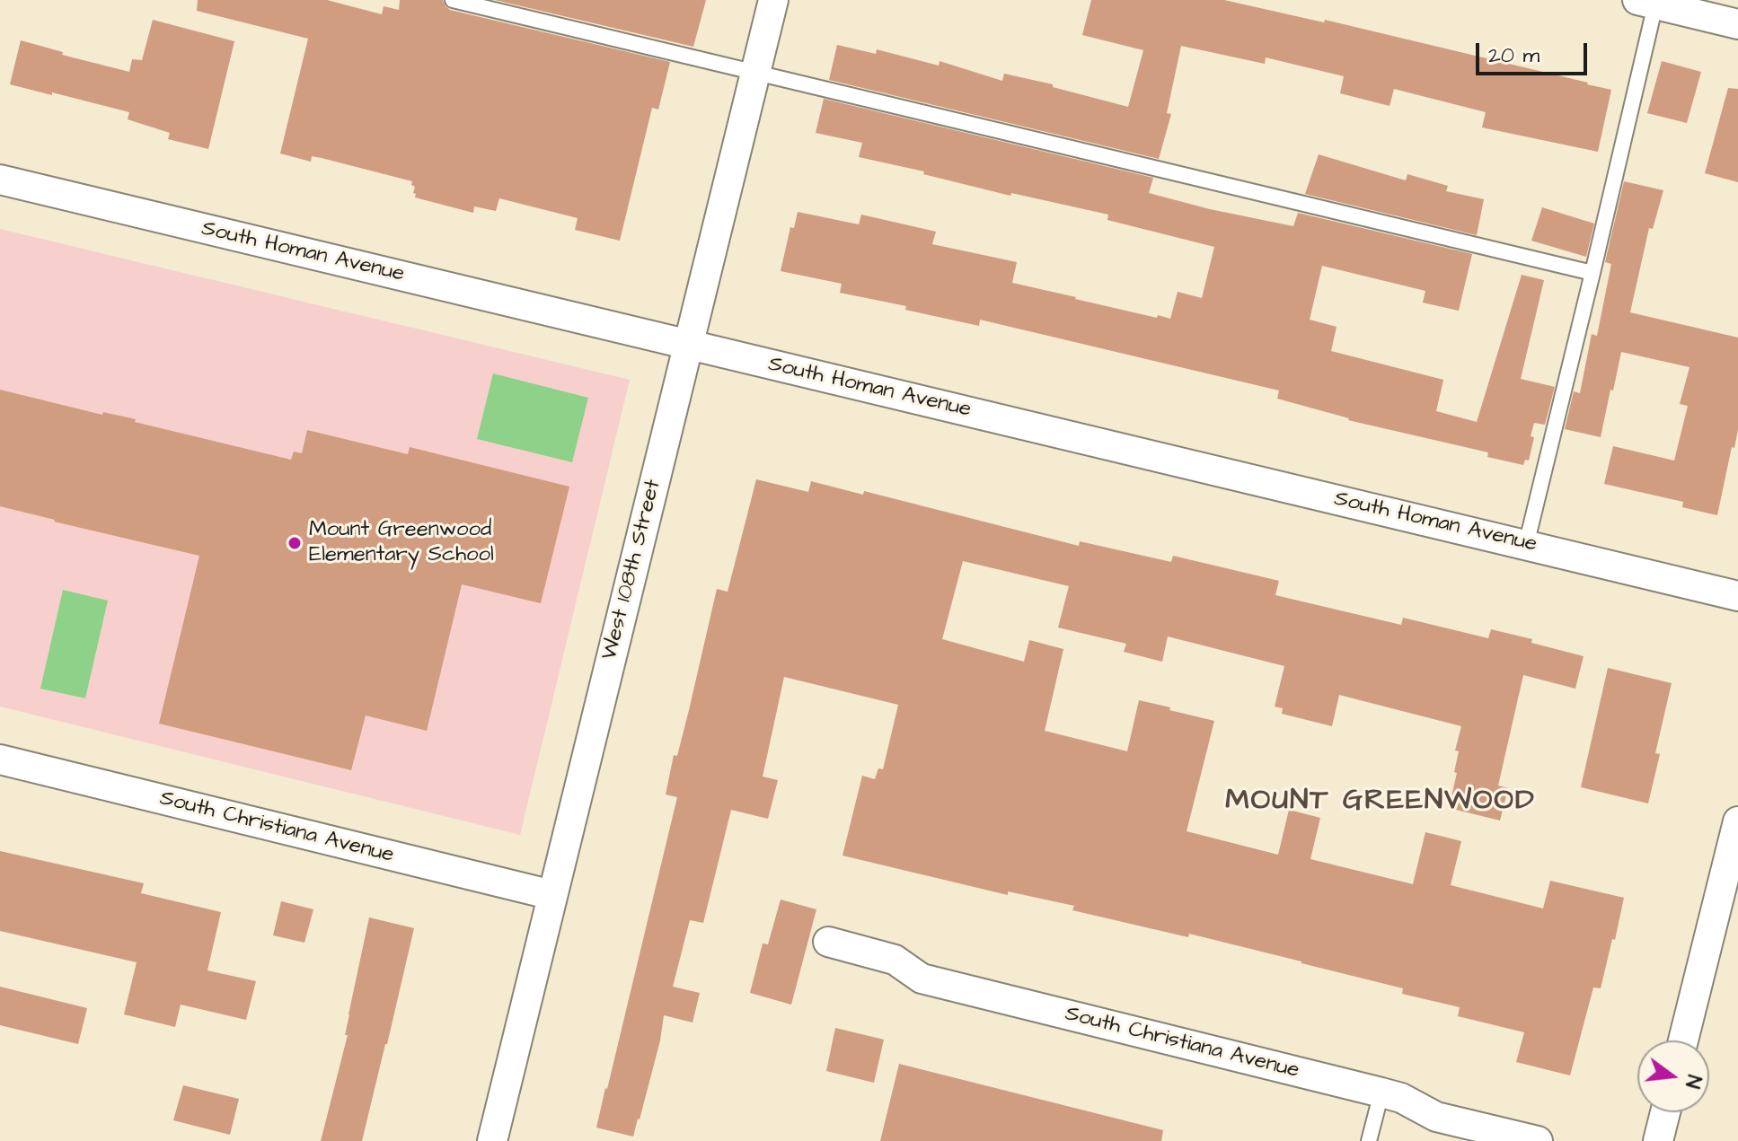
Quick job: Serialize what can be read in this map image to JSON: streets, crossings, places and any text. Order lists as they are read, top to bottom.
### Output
{
  "streets": {
    "street": ["South Homan Avenue", "West 108th Street", "South Christiana Avenue"]
  },
  "crossings": [
    ["South Homan Avenue", "West 108th Street"],
    ["West 108th Street", "South Christiana Avenue"]
  ],
  "districts": ["MOUNT GREENWOOD"],
  "places": ["Mount Greenwood Elementary School"],
  "scale_bar": "20 m",
  "north": "right"
}
